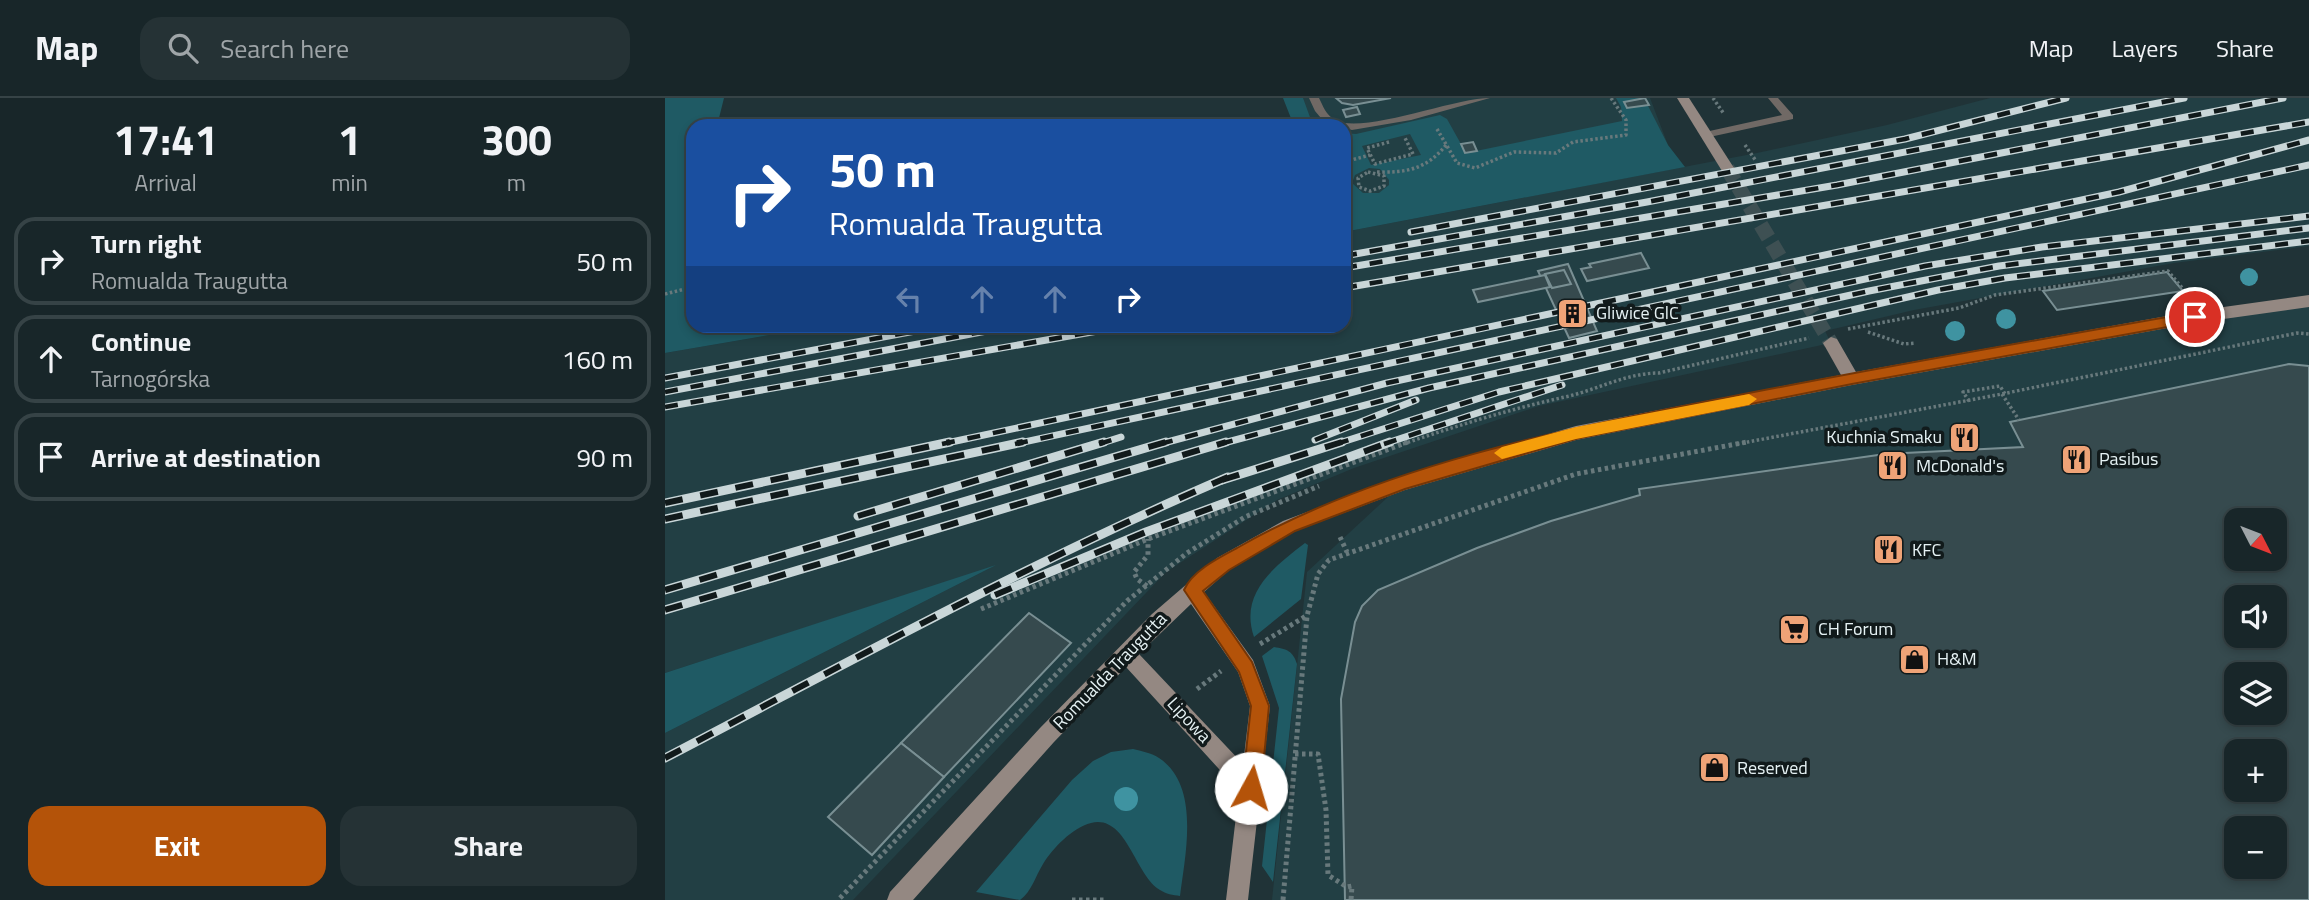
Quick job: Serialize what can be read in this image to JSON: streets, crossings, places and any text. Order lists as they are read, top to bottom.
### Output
{
  "streets": {
    "main road": ["Romualda Traugutta", "Lipowa"]
  },
  "crossings": [
    ["Romualda Traugutta", "Lipowa"]
  ],
  "places": {
    "building": ["Gliwice GlC"],
    "restaurant": [
      "Kuchnia Smaku",
      "Pasibus",
      "McDonald's",
      "KFC"
    ],
    "supermarket": ["CH Forum"],
    "shop": ["H&M", "Reserved"]
  },
  "north": "bottom right",
  "page": {
    "header": "Map",
    "search": "Search here",
    "nav": ["Map", "Layers", "Share"],
    "eta": [
      "17:41",
      "Arrival",
      "1",
      "min",
      "300",
      "m"
    ],
    "turn": ["50 m", "Romualda Traugutta"],
    "list": [
      {
        "name": "Turn right",
        "note": "Romualda Traugutta",
        "value": "50 m"
      },
      {
        "name": "Continue",
        "note": "Tarnogórska",
        "value": "160 m"
      },
      {
        "name": "Arrive at destination",
        "value": "90 m"
      }
    ],
    "map_buttons": ["+", "−"],
    "buttons": ["Exit", "Share"]
  }
}
